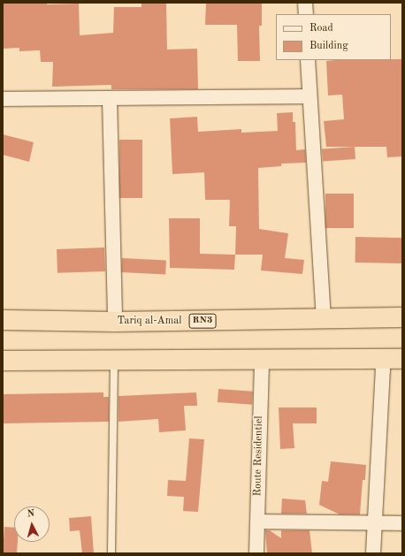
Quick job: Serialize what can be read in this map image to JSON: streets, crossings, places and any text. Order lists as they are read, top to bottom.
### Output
{
  "streets": {
    "highway": ["RN3", "Tariq al-Amal"],
    "street": ["Route Residentiel"]
  },
  "legend": ["Road", "Building"],
  "north": "top"
}
